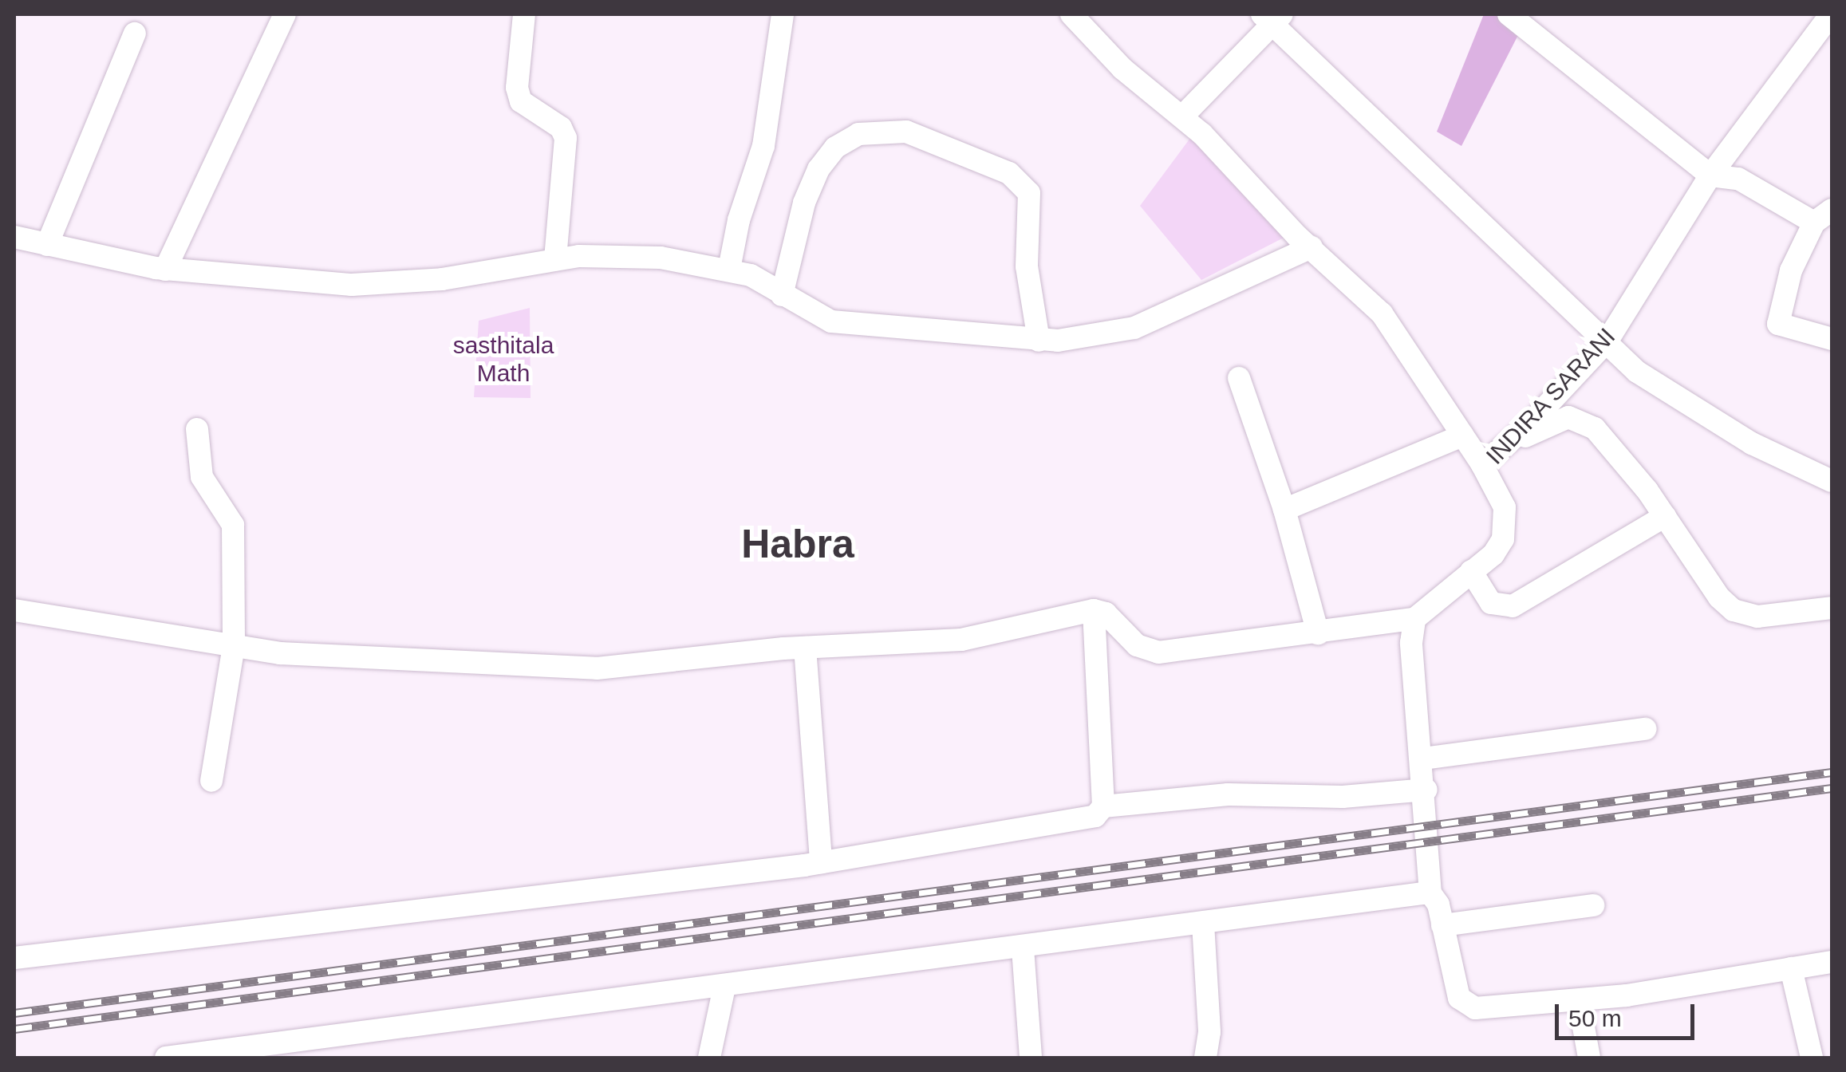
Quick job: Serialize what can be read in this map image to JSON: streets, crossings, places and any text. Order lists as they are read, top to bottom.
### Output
{
  "streets": {
    "street": ["INDIRA SARANI"]
  },
  "districts": ["Habra"],
  "parks": ["sasthitala Math"],
  "scale_bar": "50 m"
}
